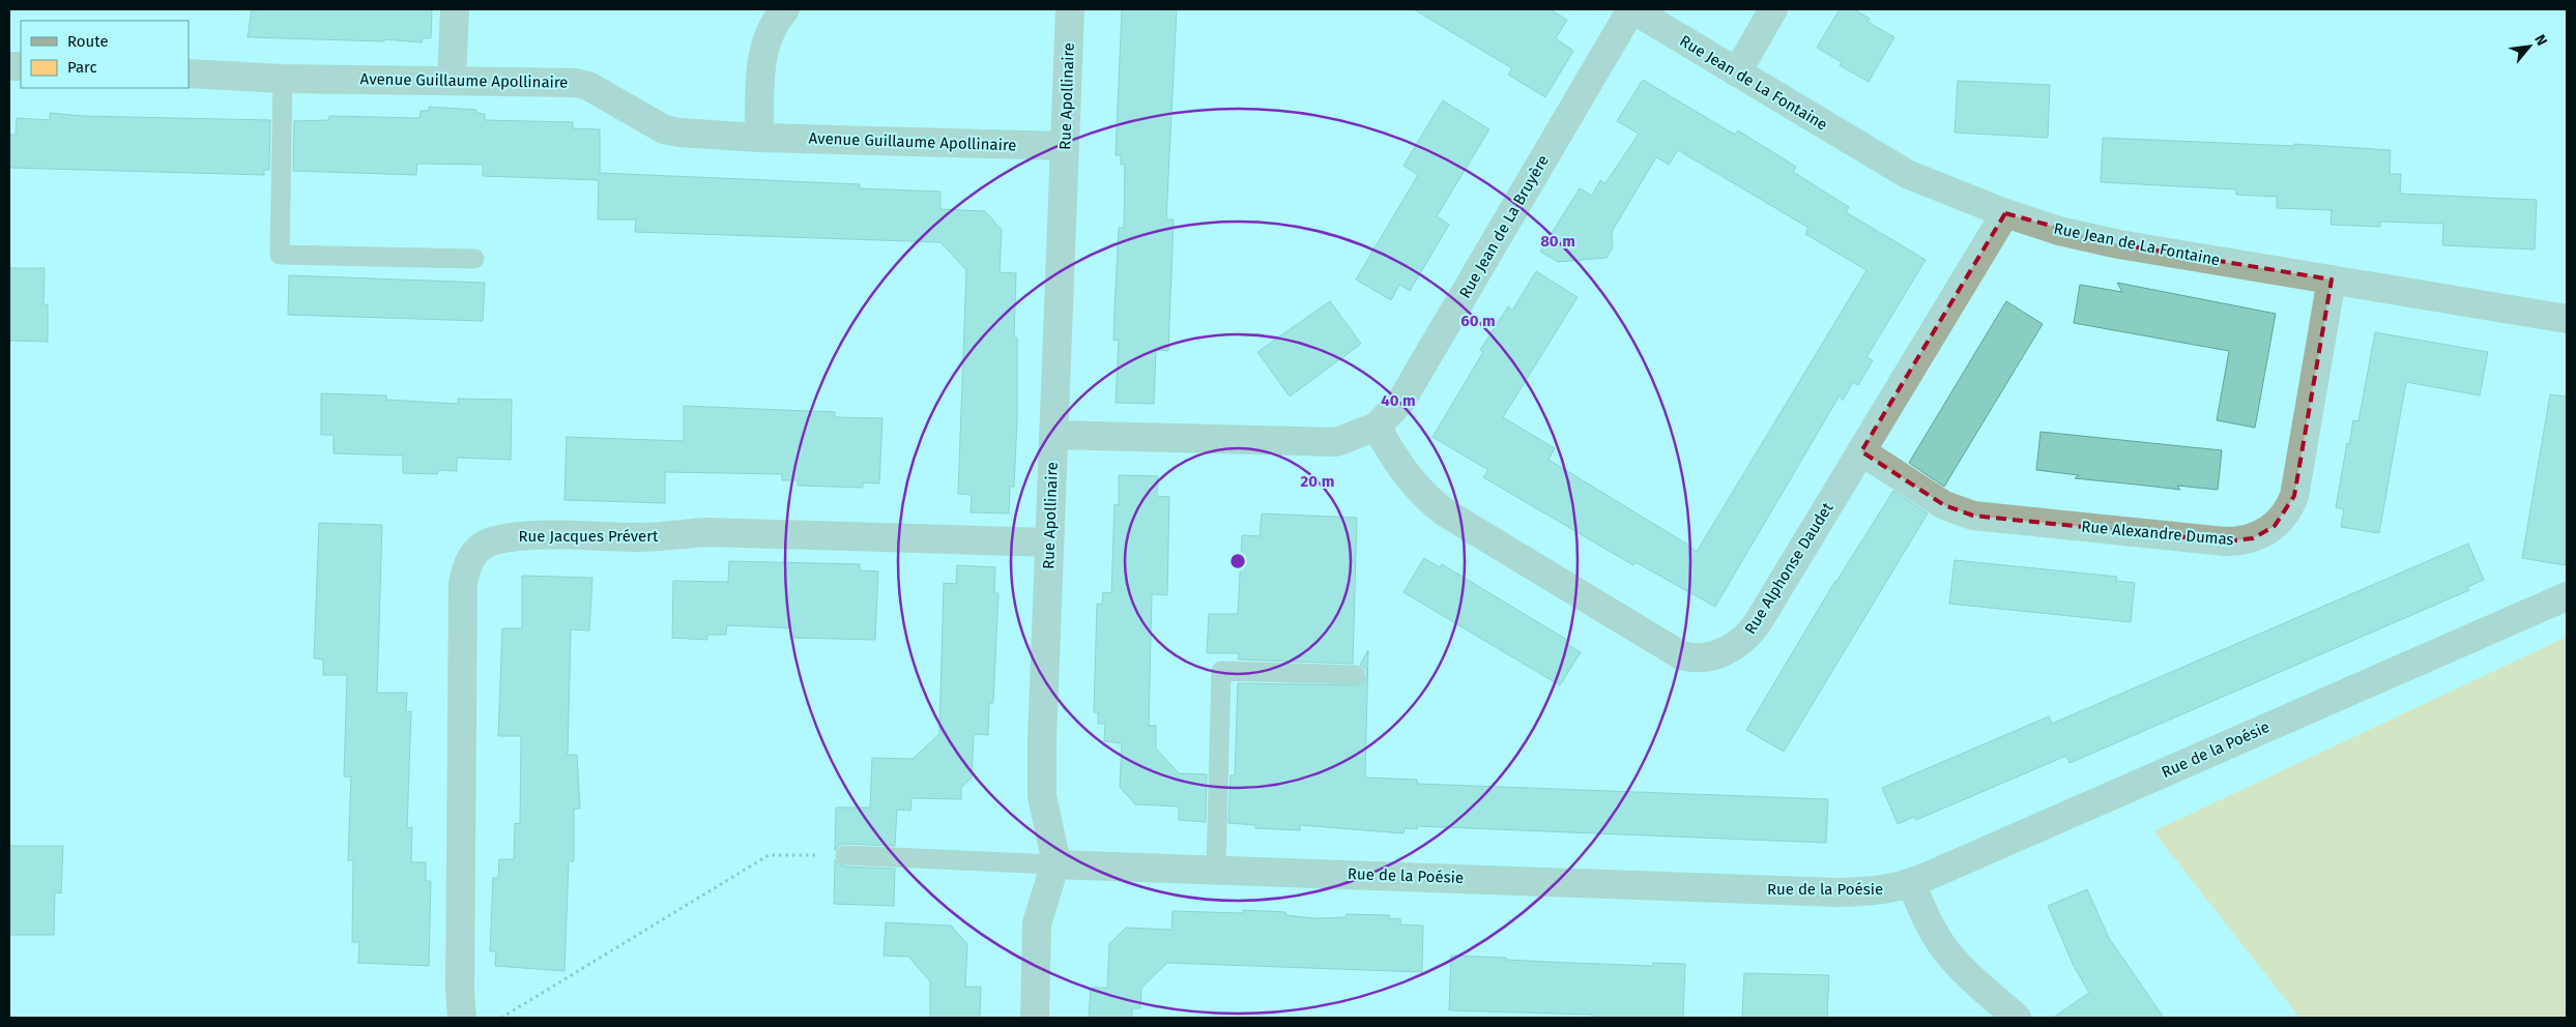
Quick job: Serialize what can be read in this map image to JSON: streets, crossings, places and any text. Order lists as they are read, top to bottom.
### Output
{
  "streets": {
    "street": [
      "Avenue Guillaume Apollinaire",
      "Rue Jean de La Fontaine",
      "Rue Apollinaire",
      "Rue Jean de La Bruyère",
      "Rue Alexandre Dumas",
      "Rue Jacques Prévert",
      "Rue Alphonse Daudet",
      "Rue de la Poésie"
    ]
  },
  "crossings": [
    ["Avenue Guillaume Apollinaire", "Rue Apollinaire"],
    ["Rue Jean de La Fontaine", "Rue Jean de La Bruyère"],
    ["Rue Jean de La Fontaine", "Rue Alexandre Dumas"],
    ["Rue Jean de La Fontaine", "Rue Alphonse Daudet"],
    ["Rue Apollinaire", "Rue Jean de La Bruyère"],
    ["Rue Apollinaire", "Rue Jacques Prévert"],
    ["Rue Apollinaire", "Rue de la Poésie"],
    ["Rue Jean de La Bruyère", "Rue Alphonse Daudet"],
    ["Rue Alexandre Dumas", "Rue Alphonse Daudet"]
  ],
  "legend": ["Route", "Parc"],
  "north": "top right",
  "rings": [
    "80 m",
    "60 m",
    "40 m",
    "20 m"
  ]
}
